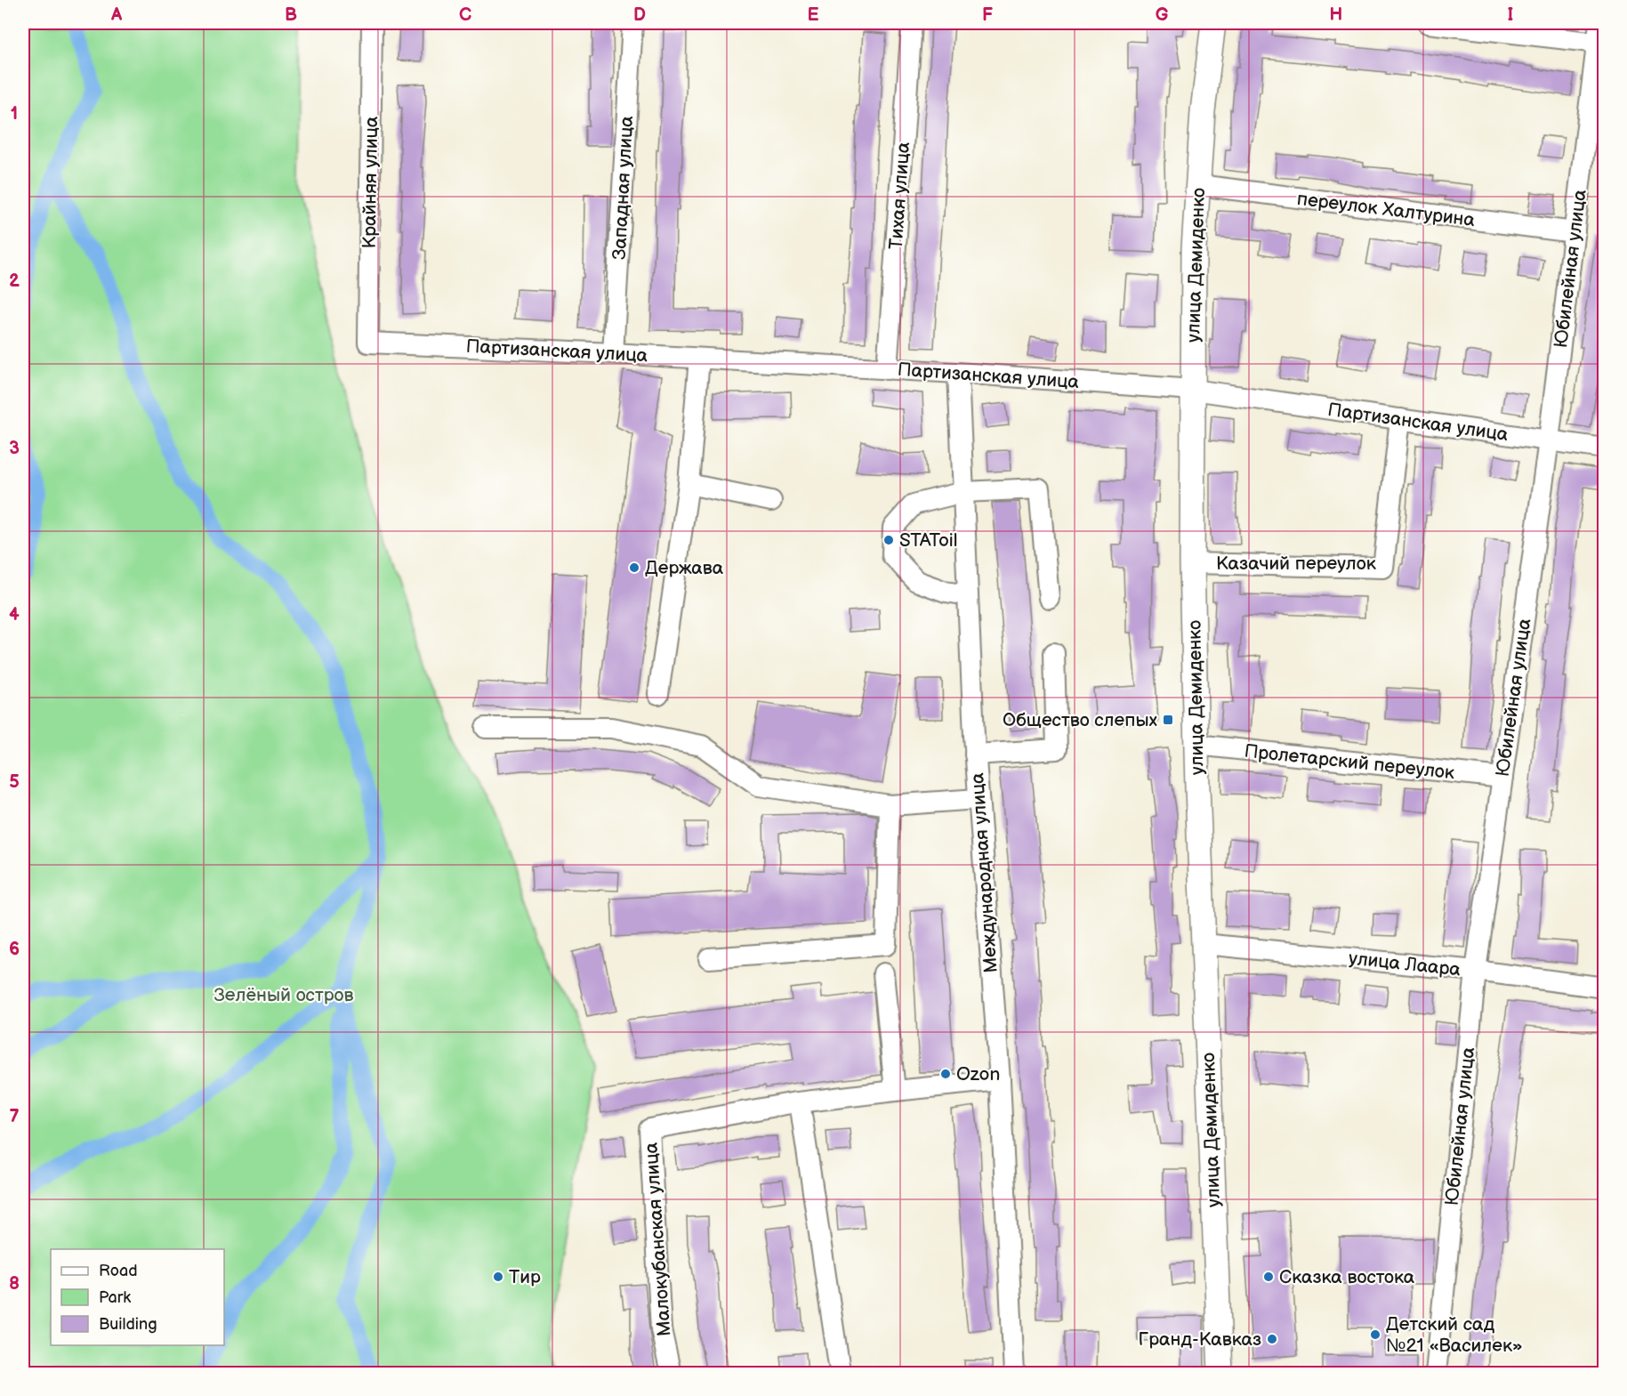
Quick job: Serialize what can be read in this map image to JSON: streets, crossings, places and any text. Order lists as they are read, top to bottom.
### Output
{
  "streets": {
    "main road": ["улица Демиденко"],
    "street": [
      "Крайняя улица",
      "Западная улица",
      "Тихая улица",
      "переулок Халтурина",
      "Юбилейная улица",
      "Партизанская улица",
      "Казачий переулок",
      "Пролетарский переулок",
      "Международная улица",
      "улица Лаара",
      "Малокубанская улица"
    ]
  },
  "crossings": [
    ["Крайняя улица", "Партизанская улица"],
    ["Западная улица", "Партизанская улица"],
    ["Тихая улица", "Партизанская улица"],
    ["переулок Халтурина", "улица Демиденко"],
    ["переулок Халтурина", "Юбилейная улица"],
    ["улица Демиденко", "Партизанская улица"],
    ["улица Демиденко", "Казачий переулок"],
    ["улица Демиденко", "Пролетарский переулок"],
    ["улица Демиденко", "улица Лаара"],
    ["Юбилейная улица", "Партизанская улица"],
    ["Юбилейная улица", "Пролетарский переулок"],
    ["Юбилейная улица", "улица Лаара"],
    ["Партизанская улица", "Казачий переулок"],
    ["Партизанская улица", "Международная улица"],
    ["Международная улица", "Малокубанская улица"]
  ],
  "parks": ["Зелёный остров"],
  "places": {
    "other": [
      "STAToil",
      "Держава",
      "Ozon",
      "Тир",
      "Сказка востока",
      "Детский сад №21 «Василек»",
      "Гранд-Кавказ"
    ],
    "transit": ["Общество слепых"]
  },
  "legend": ["Road", "Park", "Building"],
  "grid": {
    "columns": [
      "A",
      "B",
      "C",
      "D",
      "E",
      "F",
      "G",
      "H",
      "I"
    ],
    "rows": [
      "1",
      "2",
      "3",
      "4",
      "5",
      "6",
      "7",
      "8"
    ]
  }
}
